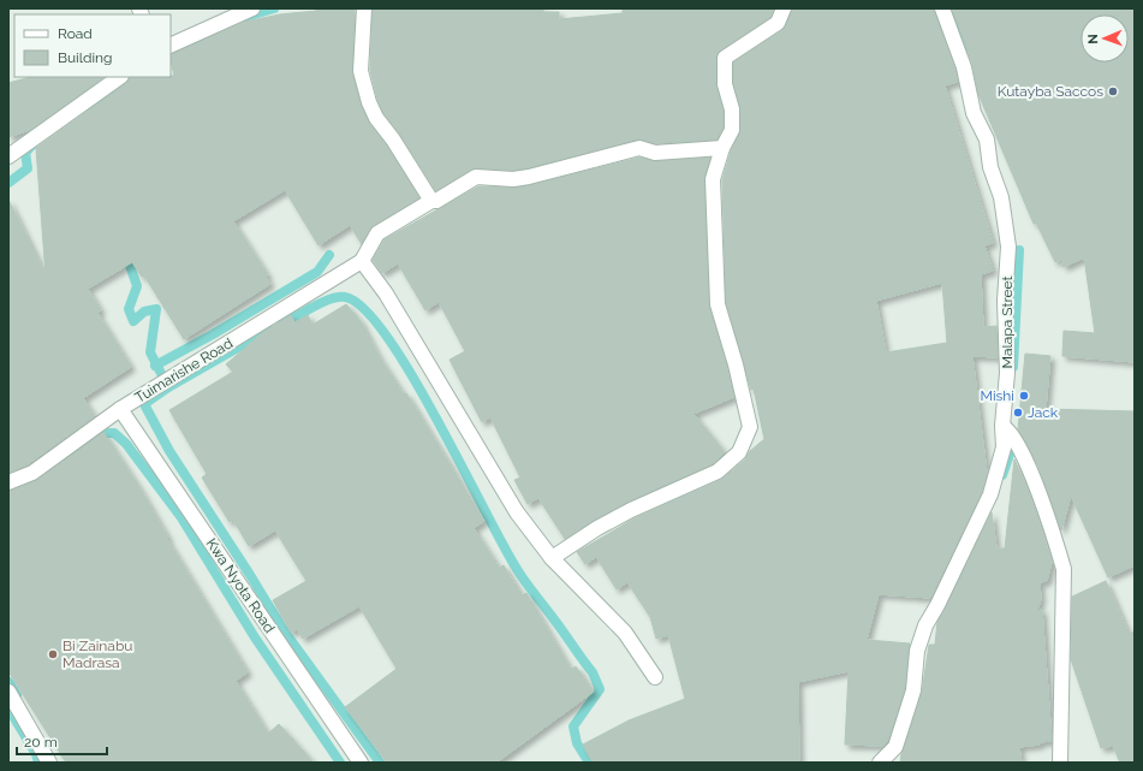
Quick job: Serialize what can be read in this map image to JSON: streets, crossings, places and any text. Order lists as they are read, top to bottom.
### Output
{
  "streets": {
    "street": ["Malapa Street", "Tuimarishe Road", "Kwa Nyota Road"]
  },
  "crossings": [
    ["Tuimarishe Road", "Kwa Nyota Road"]
  ],
  "places": [
    "Kutayba Saccos",
    "Mishi",
    "Jack",
    "Bi Zainabu Madrasa"
  ],
  "legend": ["Road", "Building"],
  "scale_bar": "20 m",
  "north": "left"
}
